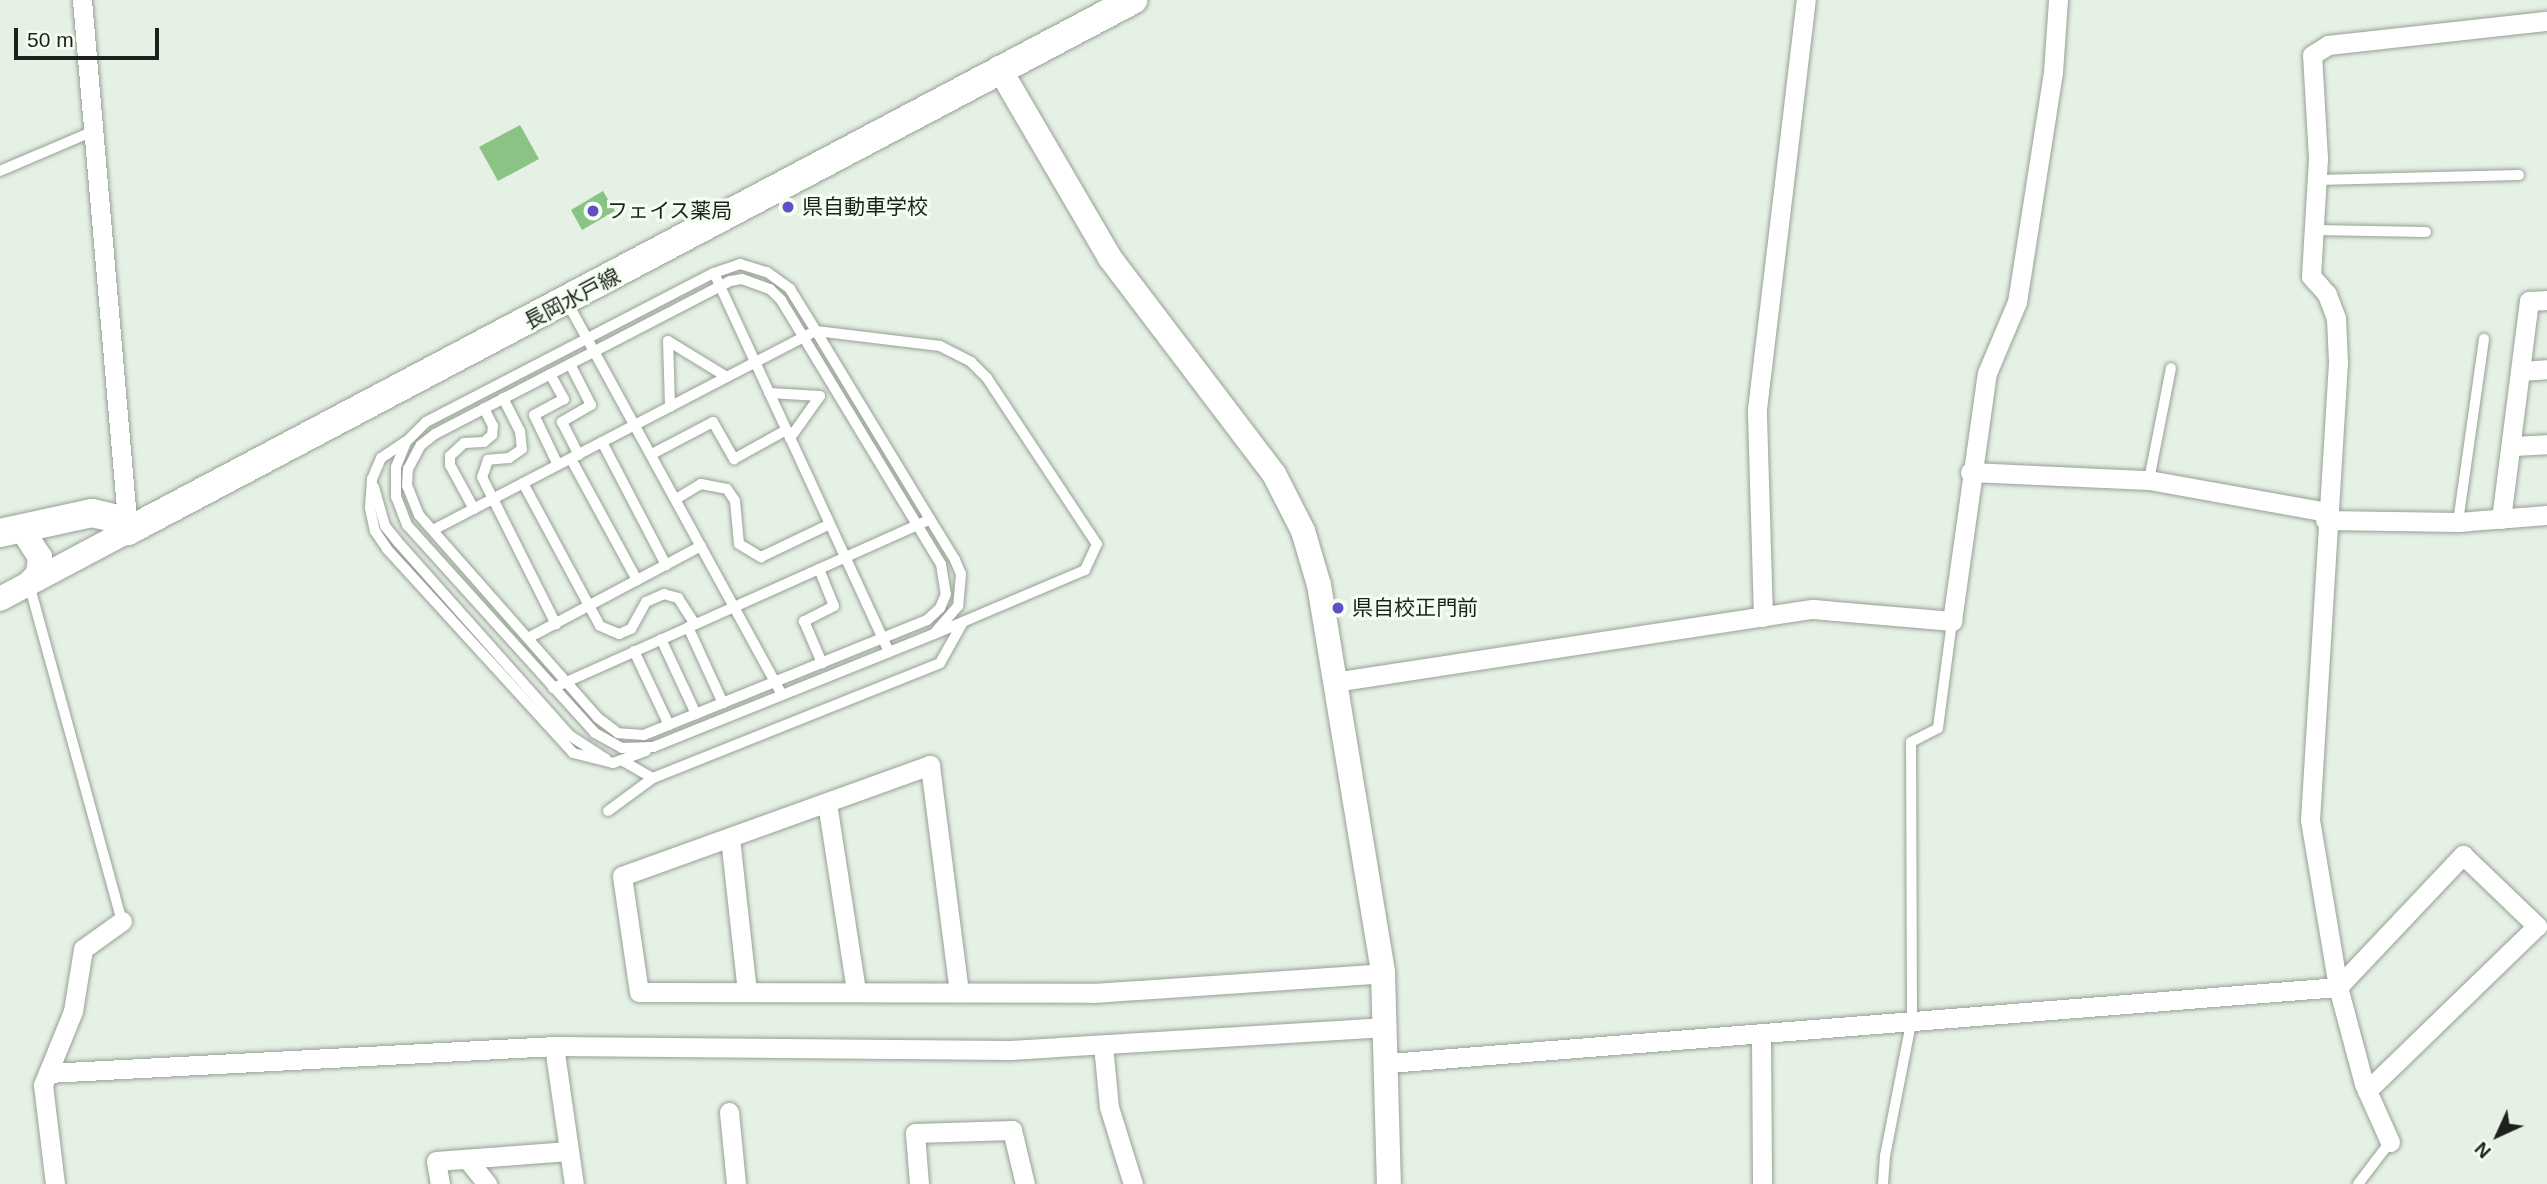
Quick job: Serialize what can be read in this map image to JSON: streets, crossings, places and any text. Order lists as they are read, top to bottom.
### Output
{
  "streets": {
    "main road": ["長岡水戸線"]
  },
  "places": ["県自動車学校", "フェイス薬局", "県自校正門前"],
  "scale_bar": "50 m",
  "north": "bottom left"
}
